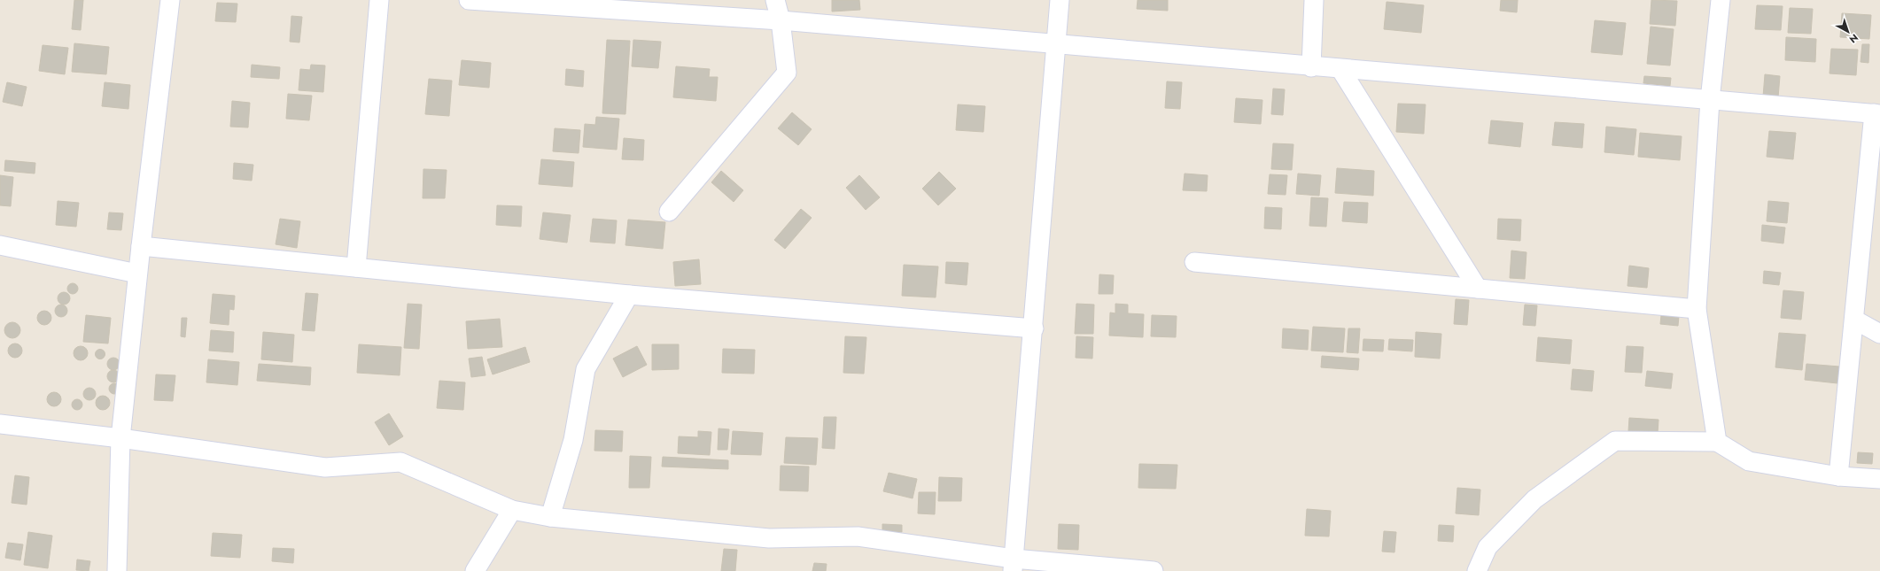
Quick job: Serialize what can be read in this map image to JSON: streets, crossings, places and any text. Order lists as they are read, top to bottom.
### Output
{
  "north": "bottom right"
}
